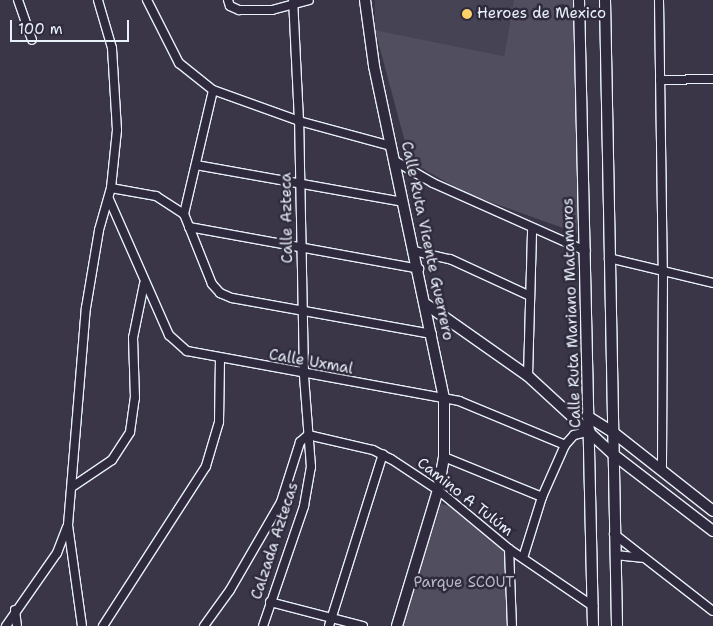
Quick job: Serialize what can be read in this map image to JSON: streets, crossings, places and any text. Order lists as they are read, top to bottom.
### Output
{
  "streets": {
    "main road": ["Calle Ruta Vicente Guerrero", "Calle Ruta Mariano Matamoros"],
    "street": [
      "Calle Azteca",
      "Calle Uxmal",
      "Camino A Tulúm",
      "Calzada Aztecas"
    ]
  },
  "crossings": [
    ["Calle Azteca", "Calle Uxmal"],
    ["Calle Azteca", "Camino A Tulúm"],
    ["Calle Azteca", "Calzada Aztecas"],
    ["Calle Ruta Vicente Guerrero", "Calle Uxmal"],
    ["Calle Ruta Vicente Guerrero", "Camino A Tulúm"],
    ["Calle Ruta Mariano Matamoros", "Camino A Tulúm"],
    ["Camino A Tulúm", "Calzada Aztecas"]
  ],
  "parks": ["Parque SCOUT"],
  "places": ["Heroes de Mexico"],
  "scale_bar": "100 m"
}
